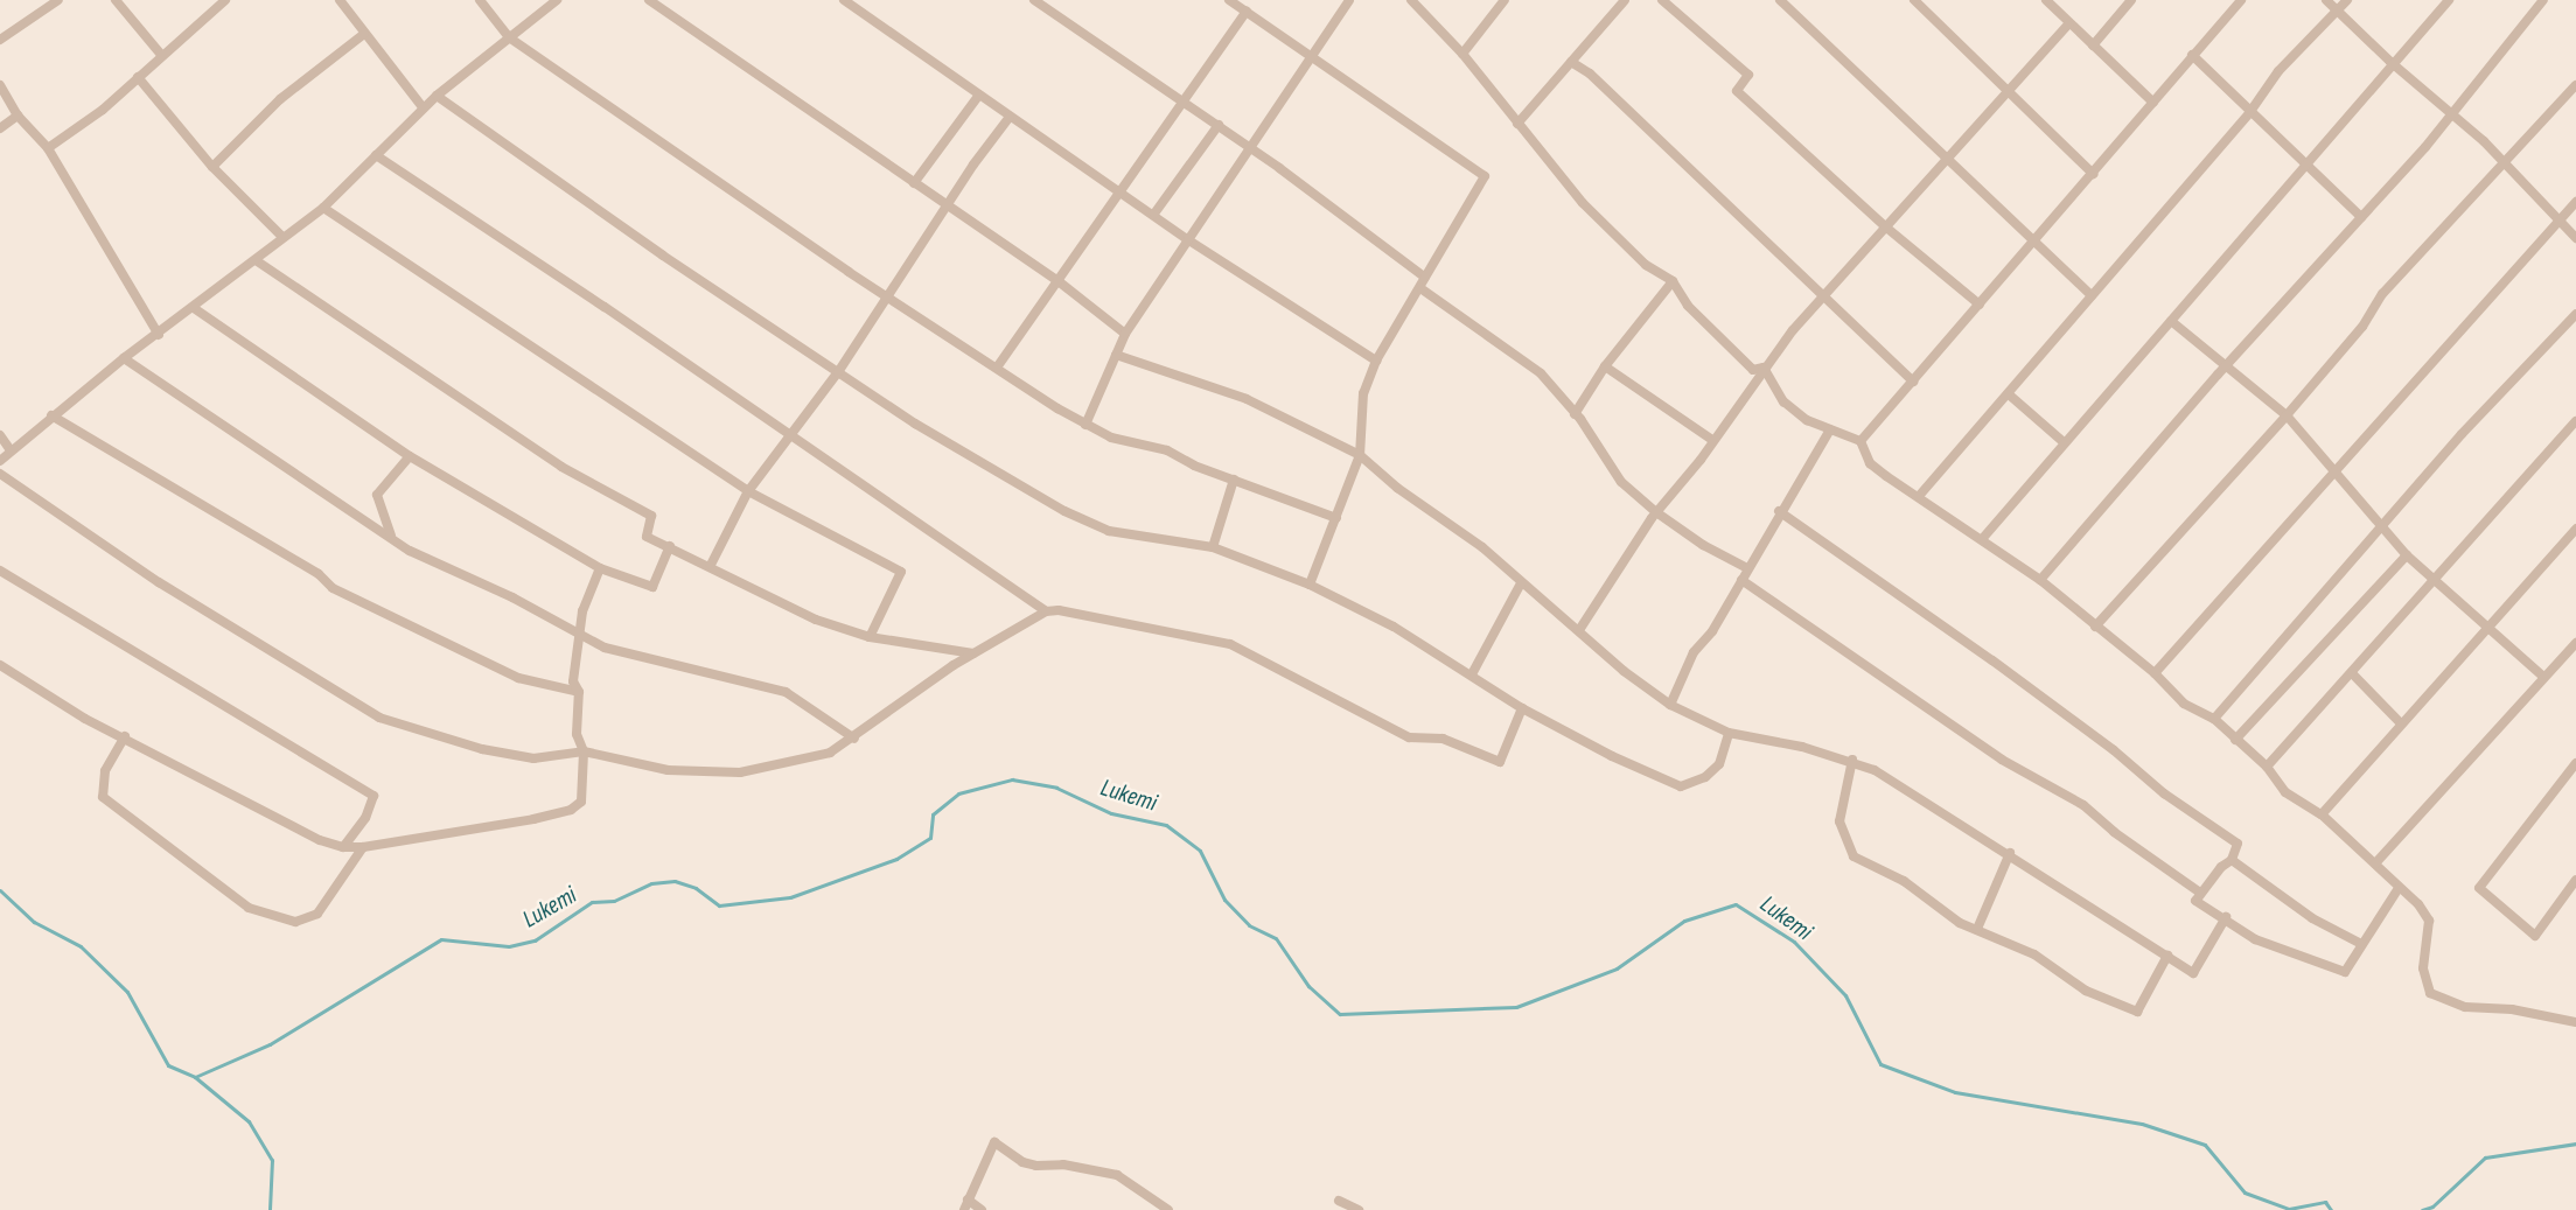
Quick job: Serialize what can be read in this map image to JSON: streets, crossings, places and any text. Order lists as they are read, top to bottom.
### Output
{
  "water": ["Lukemi"]
}
